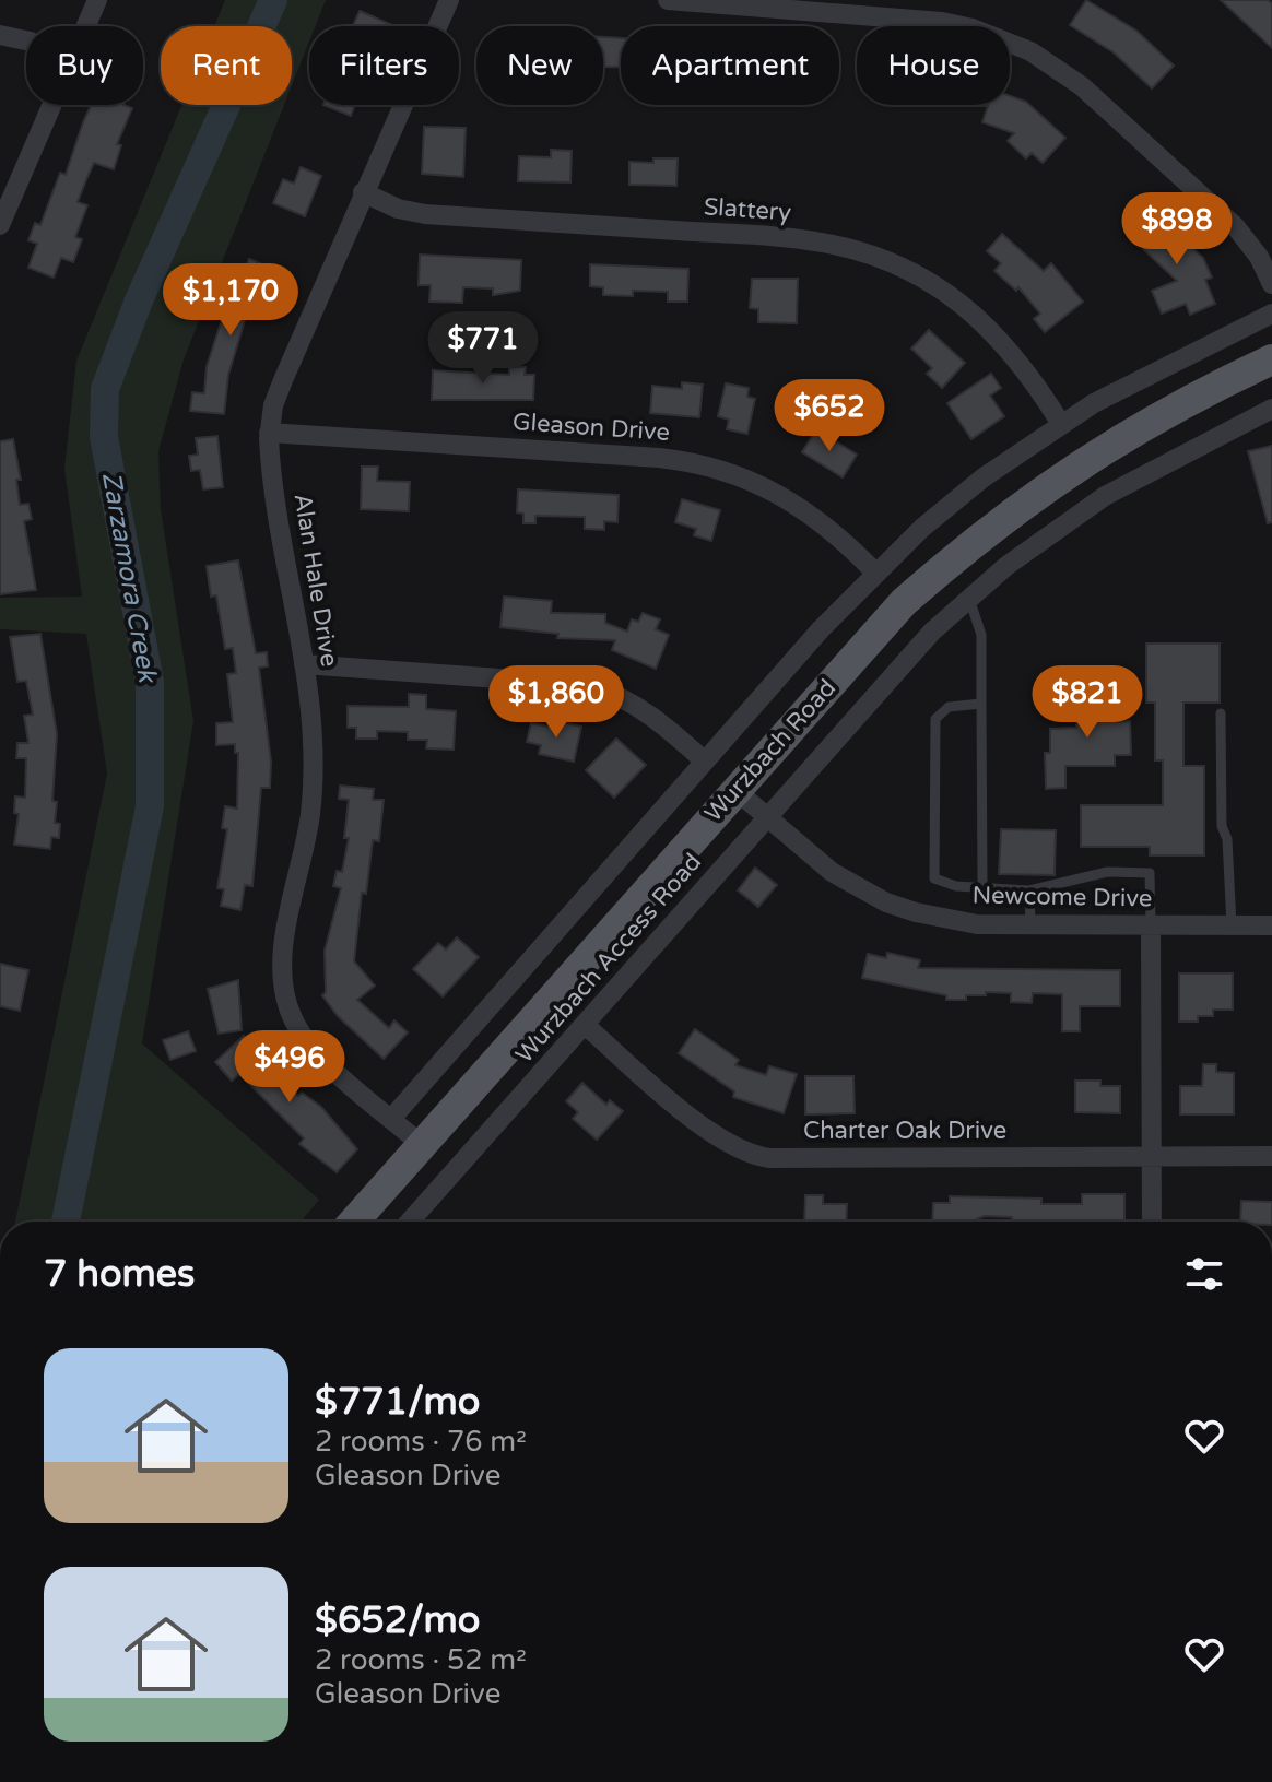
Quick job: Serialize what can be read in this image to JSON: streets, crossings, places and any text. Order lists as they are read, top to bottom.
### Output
{
  "streets": {
    "main road": ["Wurzbach Road"],
    "street": [
      "Slattery",
      "Gleason Drive",
      "Alan Hale Drive",
      "Newcome Drive",
      "Wurzbach Access Road",
      "Charter Oak Drive"
    ]
  },
  "crossings": [
    ["Slattery", "Alan Hale Drive"],
    ["Gleason Drive", "Alan Hale Drive"],
    ["Alan Hale Drive", "Wurzbach Road"],
    ["Wurzbach Road", "Newcome Drive"],
    ["Newcome Drive", "Wurzbach Access Road"],
    ["Wurzbach Access Road", "Charter Oak Drive"]
  ],
  "water": ["Zarzamora Creek"],
  "page": {
    "chip": [
      "Buy",
      "Rent",
      "Filters",
      "New",
      "Apartment",
      "House"
    ],
    "price": [
      "$898",
      "$1,170",
      "$771",
      "$652",
      "$1,860",
      "$821",
      "$496"
    ],
    "heading": "7 homes",
    "list": [
      {
        "name": "$771/mo",
        "note": "2 rooms · 76 m² · Gleason Drive"
      },
      {
        "name": "$652/mo",
        "note": "2 rooms · 52 m² · Gleason Drive"
      }
    ]
  }
}
